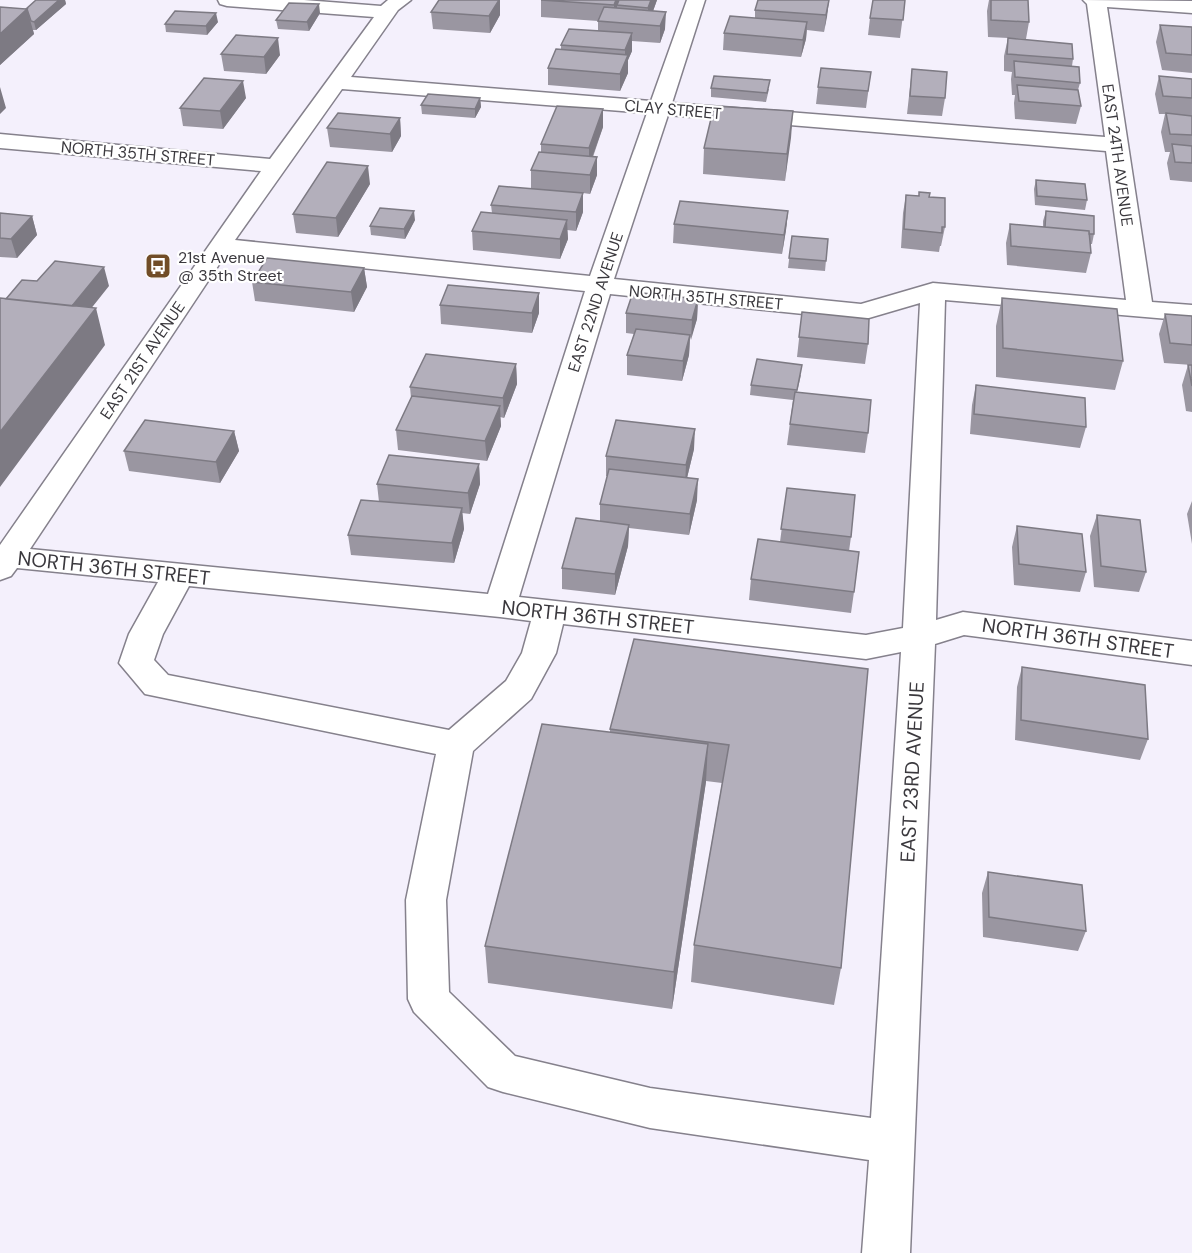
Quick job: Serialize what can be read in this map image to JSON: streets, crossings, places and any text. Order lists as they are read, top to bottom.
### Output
{
  "streets": {
    "street": [
      "CLAY STREET",
      "NORTH 35TH STREET",
      "EAST 24TH AVENUE",
      "EAST 22ND AVENUE",
      "EAST 21ST AVENUE",
      "NORTH 36TH STREET",
      "EAST 23RD AVENUE"
    ]
  },
  "crossings": [
    ["CLAY STREET", "EAST 24TH AVENUE"],
    ["CLAY STREET", "EAST 22ND AVENUE"],
    ["CLAY STREET", "EAST 21ST AVENUE"],
    ["NORTH 35TH STREET", "EAST 24TH AVENUE"],
    ["NORTH 35TH STREET", "EAST 22ND AVENUE"],
    ["NORTH 35TH STREET", "EAST 21ST AVENUE"],
    ["NORTH 35TH STREET", "EAST 23RD AVENUE"],
    ["EAST 22ND AVENUE", "NORTH 36TH STREET"],
    ["EAST 21ST AVENUE", "NORTH 36TH STREET"],
    ["NORTH 36TH STREET", "EAST 23RD AVENUE"]
  ],
  "places": {
    "bus stop": ["21st Avenue @ 35th Street"]
  }
}
